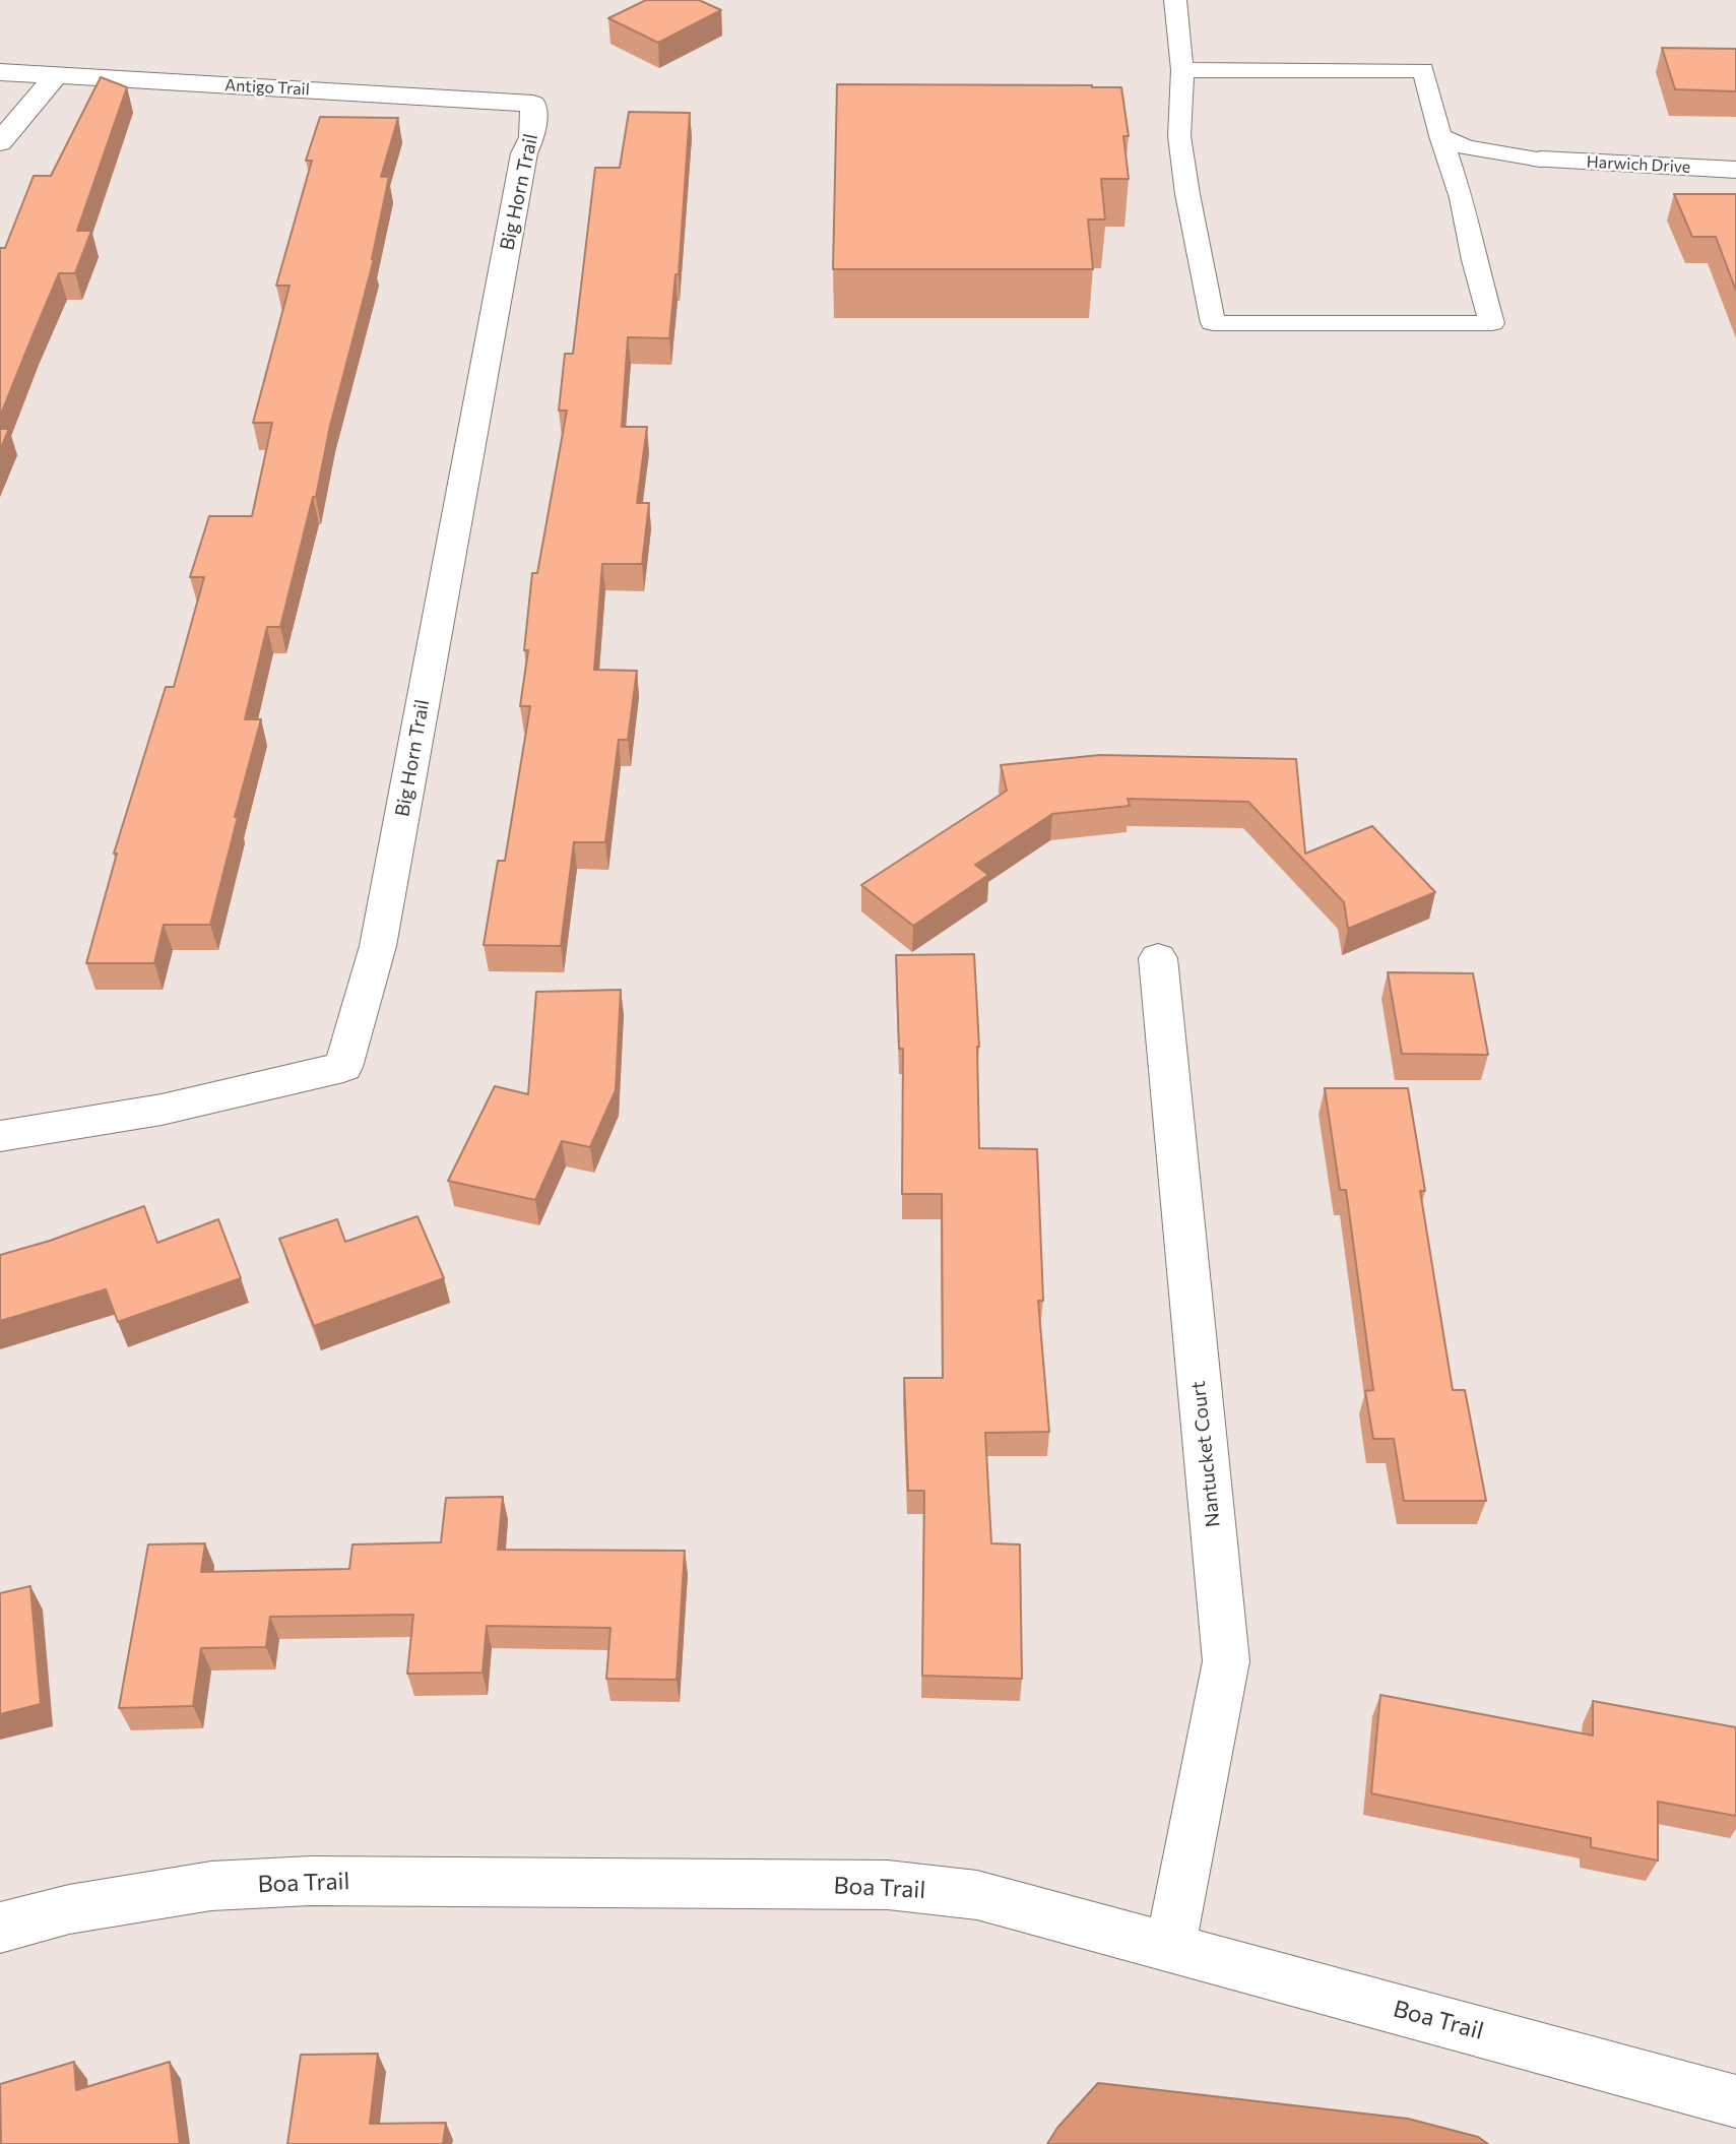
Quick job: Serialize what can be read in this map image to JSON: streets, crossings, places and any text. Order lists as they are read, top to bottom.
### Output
{
  "streets": {
    "street": [
      "Antigo Trail",
      "Harwich Drive",
      "Big Horn Trail",
      "Nantucket Court",
      "Boa Trail"
    ]
  },
  "crossings": [
    ["Antigo Trail", "Big Horn Trail"],
    ["Nantucket Court", "Boa Trail"]
  ]
}
